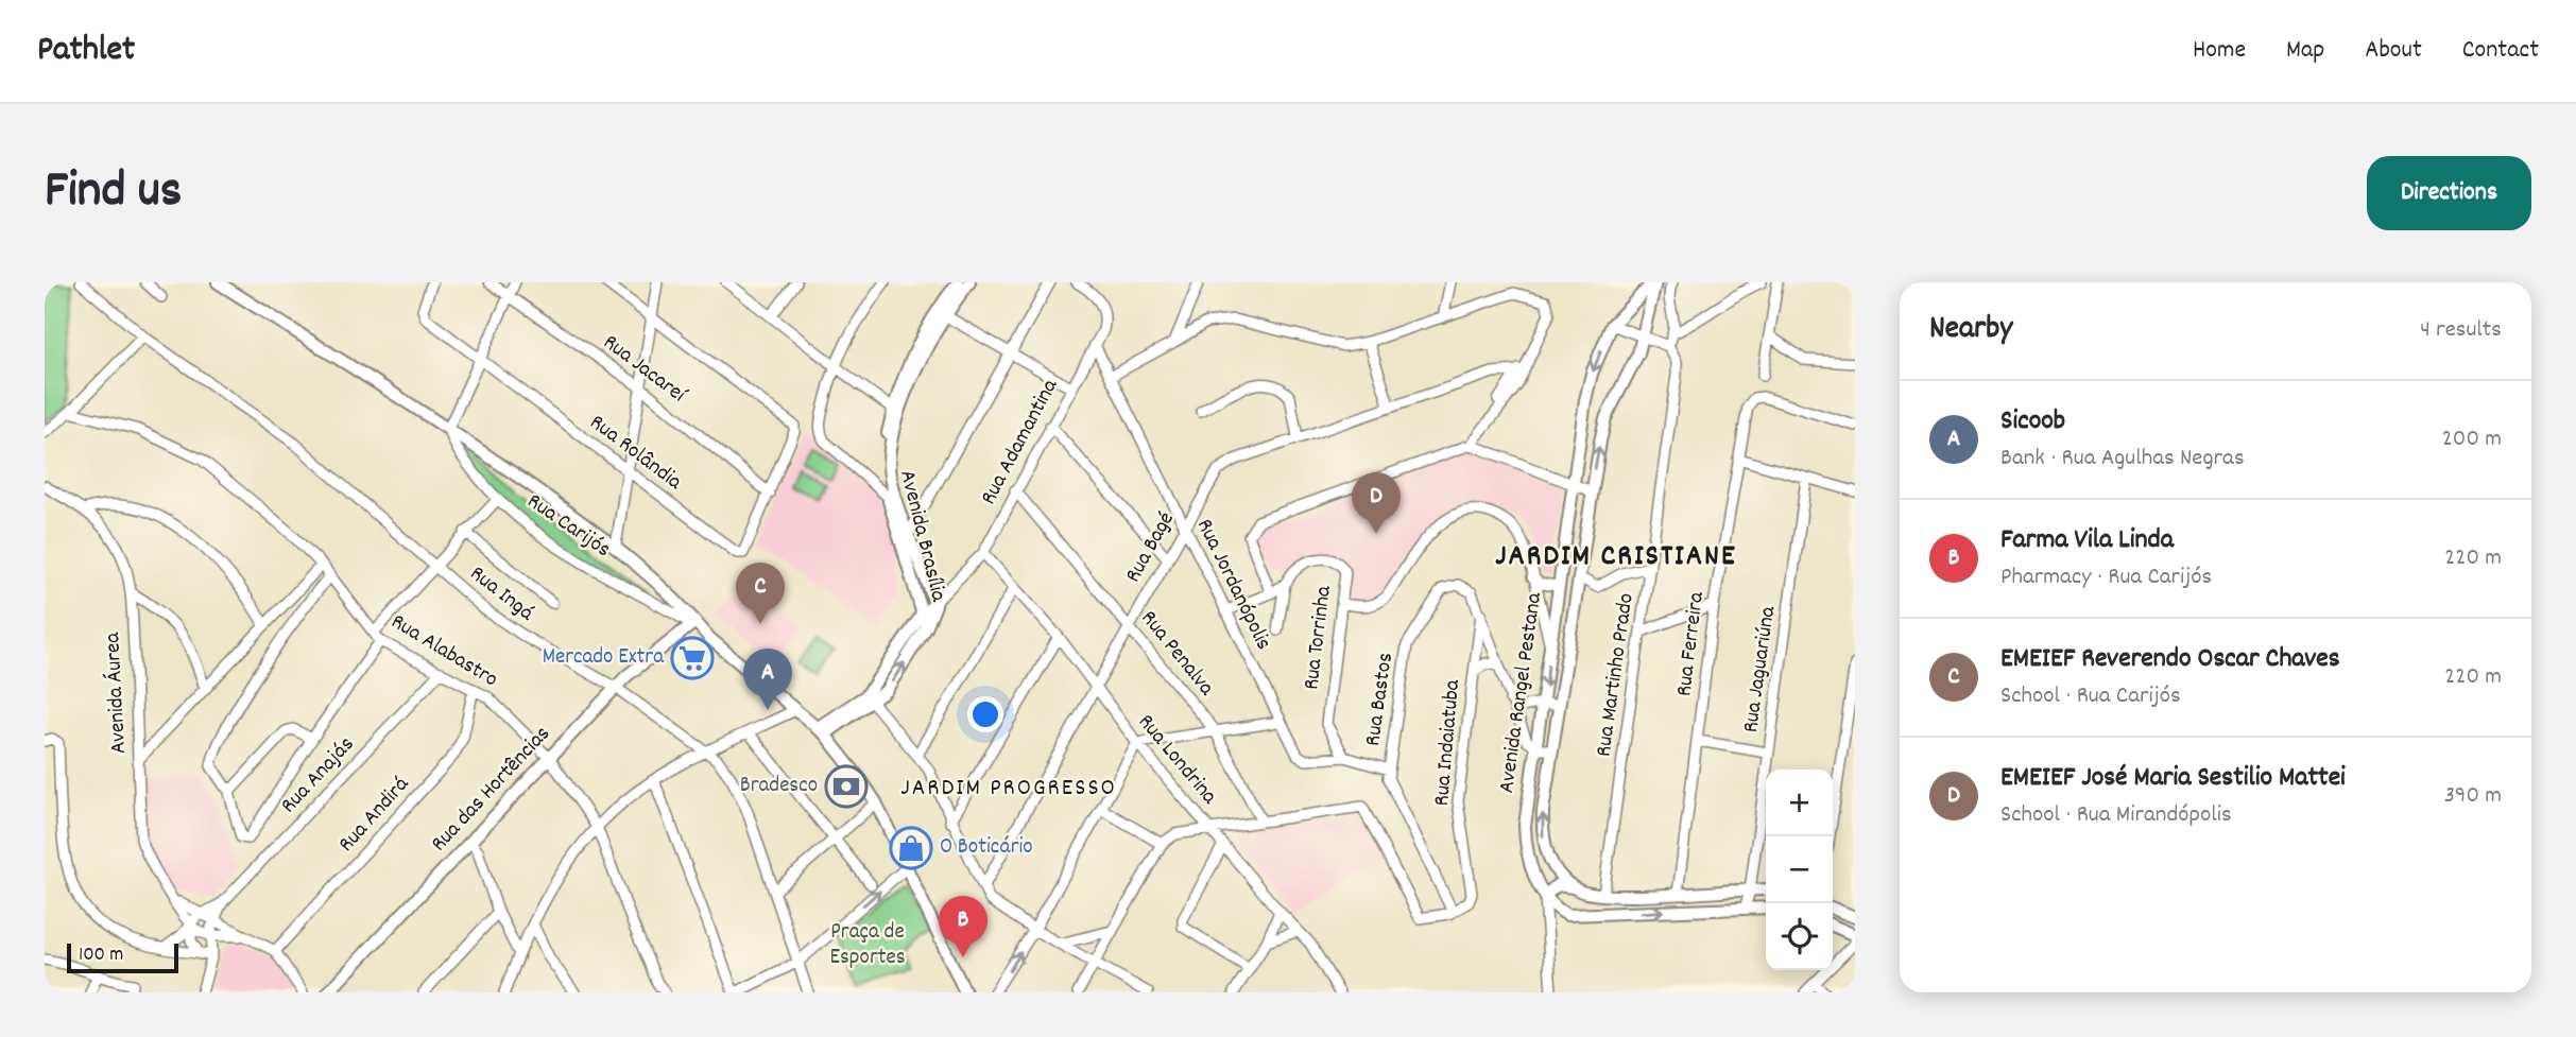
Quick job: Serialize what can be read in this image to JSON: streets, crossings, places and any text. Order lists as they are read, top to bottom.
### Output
{
  "streets": {
    "main road": [
      "Rua Carijós",
      "Avenida Brasília",
      "Avenida Rangel Pestana",
      "Rua das Hortências"
    ],
    "street": [
      "Rua Jacareí",
      "Rua Adamantina",
      "Rua Rolândia",
      "Rua Bagé",
      "Rua Jordanópolis",
      "Rua Ingá",
      "Rua Torrinha",
      "Rua Ferreira",
      "Rua Alabastro",
      "Rua Penalva",
      "Rua Jaguariúna",
      "Rua Martinho Prado",
      "Avenida Áurea",
      "Rua Bastos",
      "Rua Indaiatuba",
      "Rua Londrina",
      "Rua Anajás",
      "Rua Andirá"
    ]
  },
  "crossings": [
    ["Rua Jacareí", "Rua Rolândia"],
    ["Rua Adamantina", "Avenida Brasília"],
    ["Rua Adamantina", "Rua Jordanópolis"],
    ["Rua Adamantina", "Rua Penalva"],
    ["Rua Adamantina", "Rua Londrina"],
    ["Rua Carijós", "Avenida Brasília"],
    ["Rua Carijós", "Rua das Hortências"],
    ["Rua Bagé", "Rua Jordanópolis"],
    ["Rua Bagé", "Rua Penalva"],
    ["Rua Bagé", "Rua Londrina"],
    ["Rua Jordanópolis", "Rua Torrinha"],
    ["Rua Jordanópolis", "Rua Bastos"],
    ["Rua Ingá", "Rua das Hortências"],
    ["Rua Alabastro", "Rua Anajás"],
    ["Rua Alabastro", "Rua das Hortências"],
    ["Rua Alabastro", "Rua Andirá"],
    ["Avenida Áurea", "Rua Anajás"],
    ["Avenida Rangel Pestana", "Rua Bastos"],
    ["Rua Bastos", "Rua Indaiatuba"]
  ],
  "districts": ["JARDIM CRISTIANE", "JARDIM PROGRESSO"],
  "parks": ["Praça de Esportes"],
  "places": {
    "supermarket": ["Mercado Extra"],
    "bank": ["Bradesco"],
    "shop": ["O Boticário"]
  },
  "scale_bar": "100 m",
  "page": {
    "header": "Pathlet",
    "nav": [
      "Home",
      "Map",
      "About",
      "Contact"
    ],
    "title": "Find us",
    "buttons": "Directions",
    "heading": ["Nearby", "4 results"],
    "list": [
      {
        "mark": "A",
        "name": "Sicoob",
        "note": "Bank · Rua Agulhas Negras",
        "value": "200 m"
      },
      {
        "mark": "B",
        "name": "Farma Vila Linda",
        "note": "Pharmacy · Rua Carijós",
        "value": "220 m"
      },
      {
        "mark": "C",
        "name": "EMEIEF Reverendo Oscar Chaves",
        "note": "School · Rua Carijós",
        "value": "220 m"
      },
      {
        "mark": "D",
        "name": "EMEIEF José Maria Sestilio Mattei",
        "note": "School · Rua Mirandópolis",
        "value": "390 m"
      }
    ],
    "pins": [
      "D",
      "C",
      "A",
      "B"
    ],
    "map_buttons": ["+", "−"],
    "scale": "100 m"
  }
}
